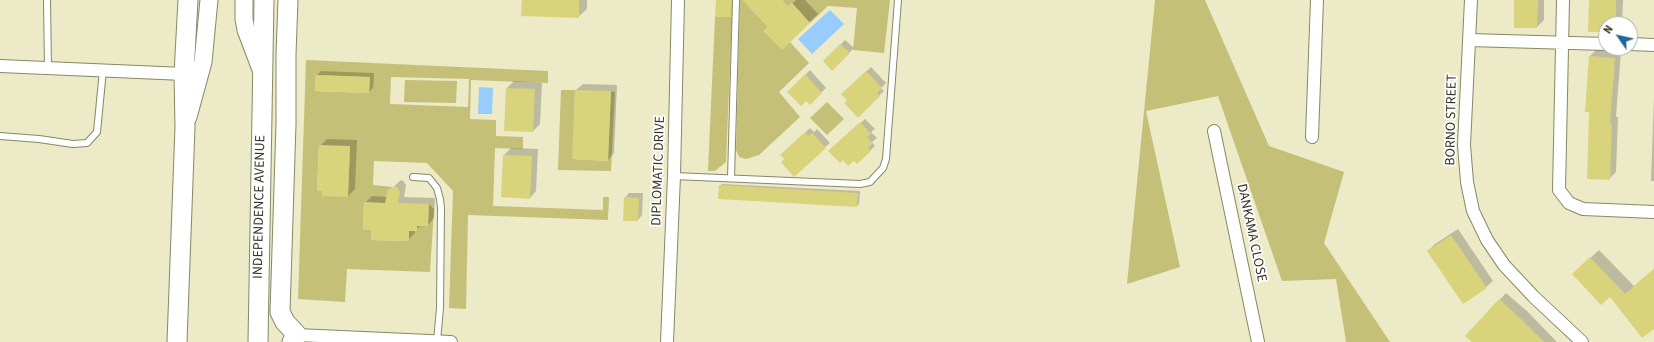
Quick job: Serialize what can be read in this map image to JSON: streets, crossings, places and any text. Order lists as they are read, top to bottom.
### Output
{
  "streets": {
    "main road": ["INDEPENDENCE AVENUE"],
    "street": ["BORNO STREET", "DIPLOMATIC DRIVE", "DANKAMA CLOSE"]
  },
  "north": "top left"
}
